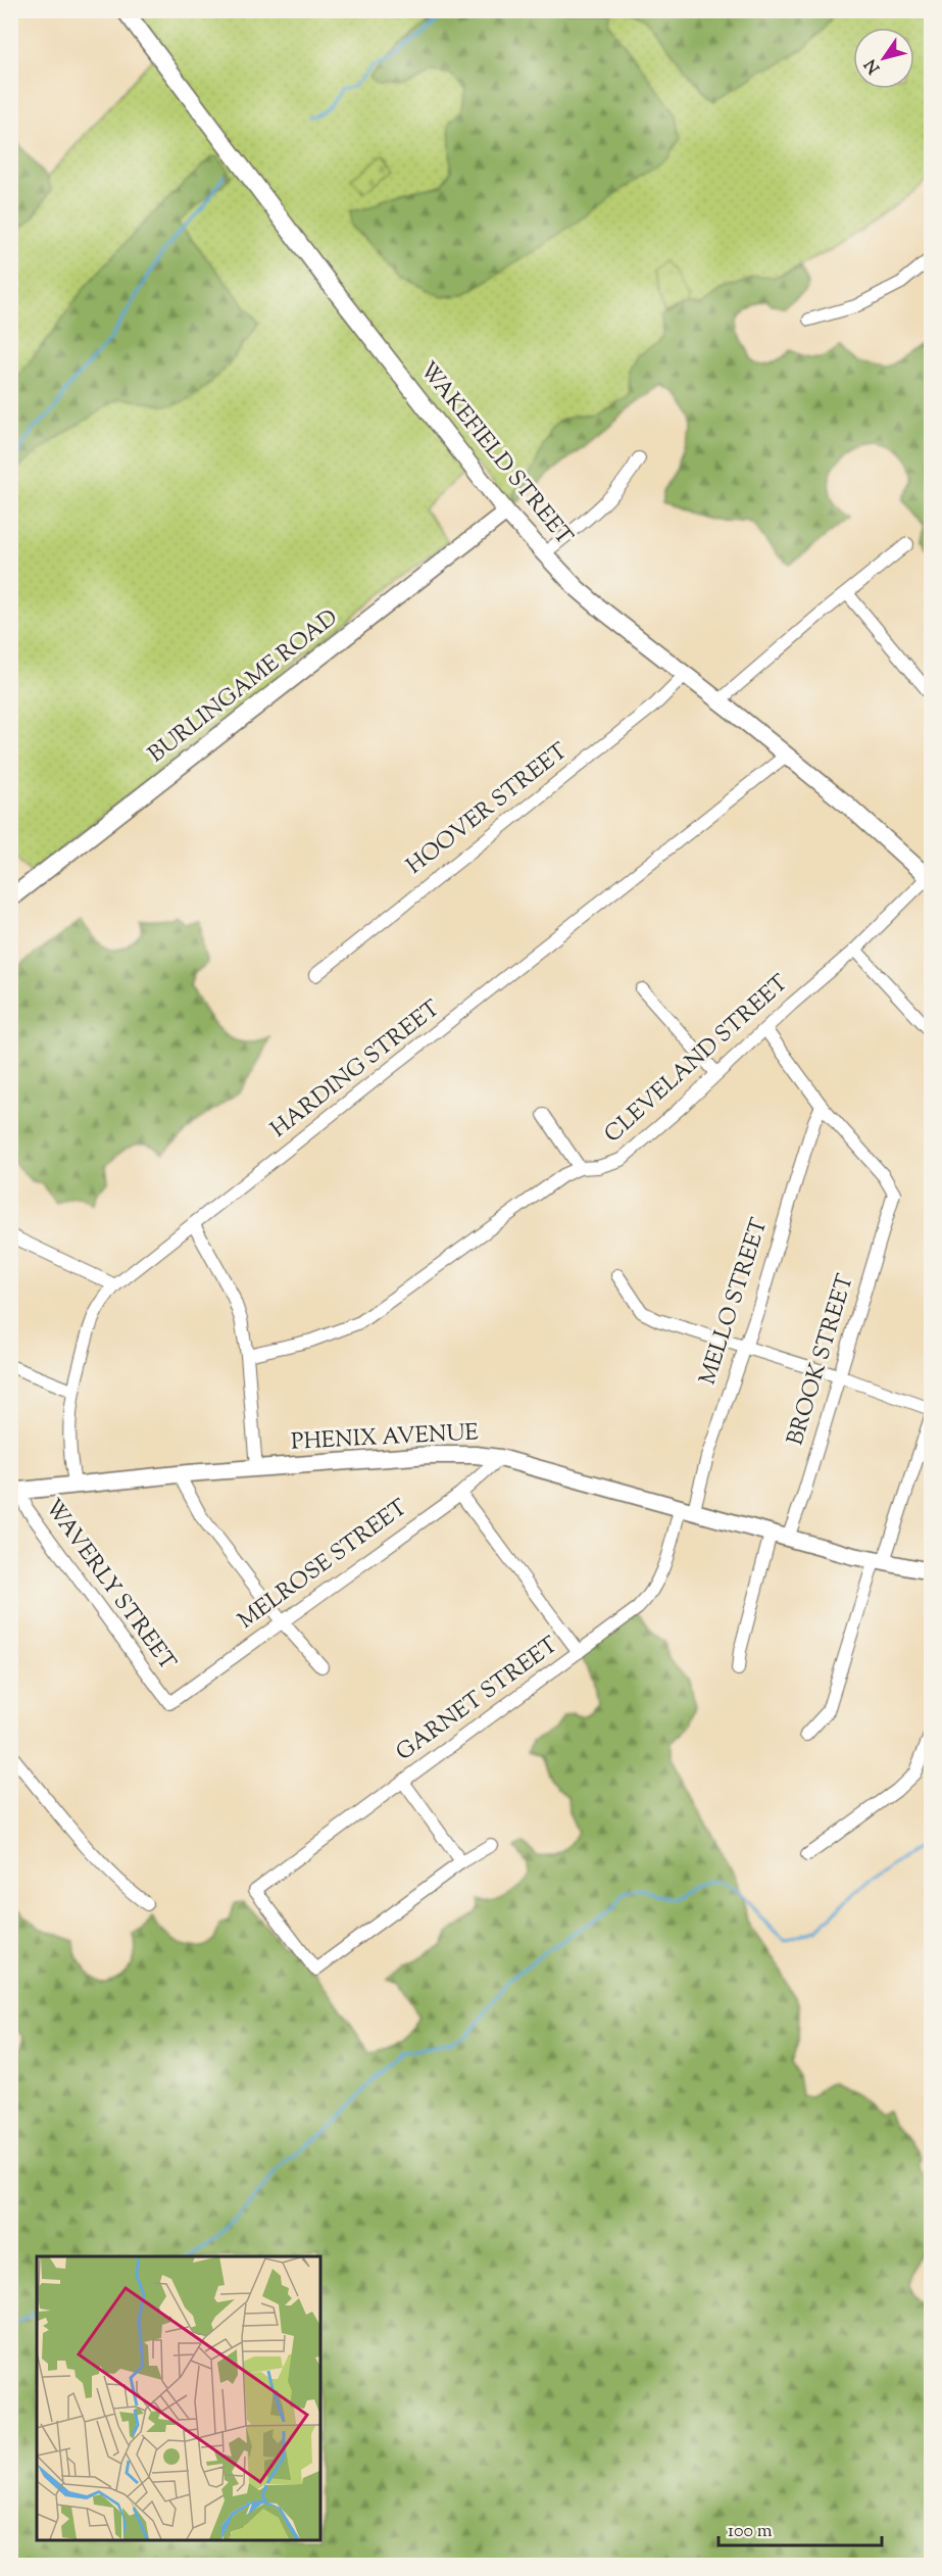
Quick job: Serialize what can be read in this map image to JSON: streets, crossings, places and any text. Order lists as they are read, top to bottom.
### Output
{
  "streets": {
    "street": [
      "WAKEFIELD STREET",
      "BURLINGAME ROAD",
      "HOOVER STREET",
      "CLEVELAND STREET",
      "HARDING STREET",
      "MELLO STREET",
      "BROOK STREET",
      "PHENIX AVENUE",
      "MELROSE STREET",
      "WAVERLY STREET",
      "GARNET STREET"
    ]
  },
  "crossings": [
    ["WAKEFIELD STREET", "BURLINGAME ROAD"],
    ["WAKEFIELD STREET", "HOOVER STREET"],
    ["WAKEFIELD STREET", "CLEVELAND STREET"],
    ["WAKEFIELD STREET", "HARDING STREET"],
    ["HARDING STREET", "PHENIX AVENUE"],
    ["MELLO STREET", "BROOK STREET"],
    ["MELLO STREET", "PHENIX AVENUE"],
    ["MELLO STREET", "GARNET STREET"],
    ["BROOK STREET", "PHENIX AVENUE"],
    ["PHENIX AVENUE", "MELROSE STREET"],
    ["PHENIX AVENUE", "WAVERLY STREET"],
    ["PHENIX AVENUE", "GARNET STREET"],
    ["MELROSE STREET", "WAVERLY STREET"]
  ],
  "scale_bar": "100 m",
  "north": "bottom left"
}
